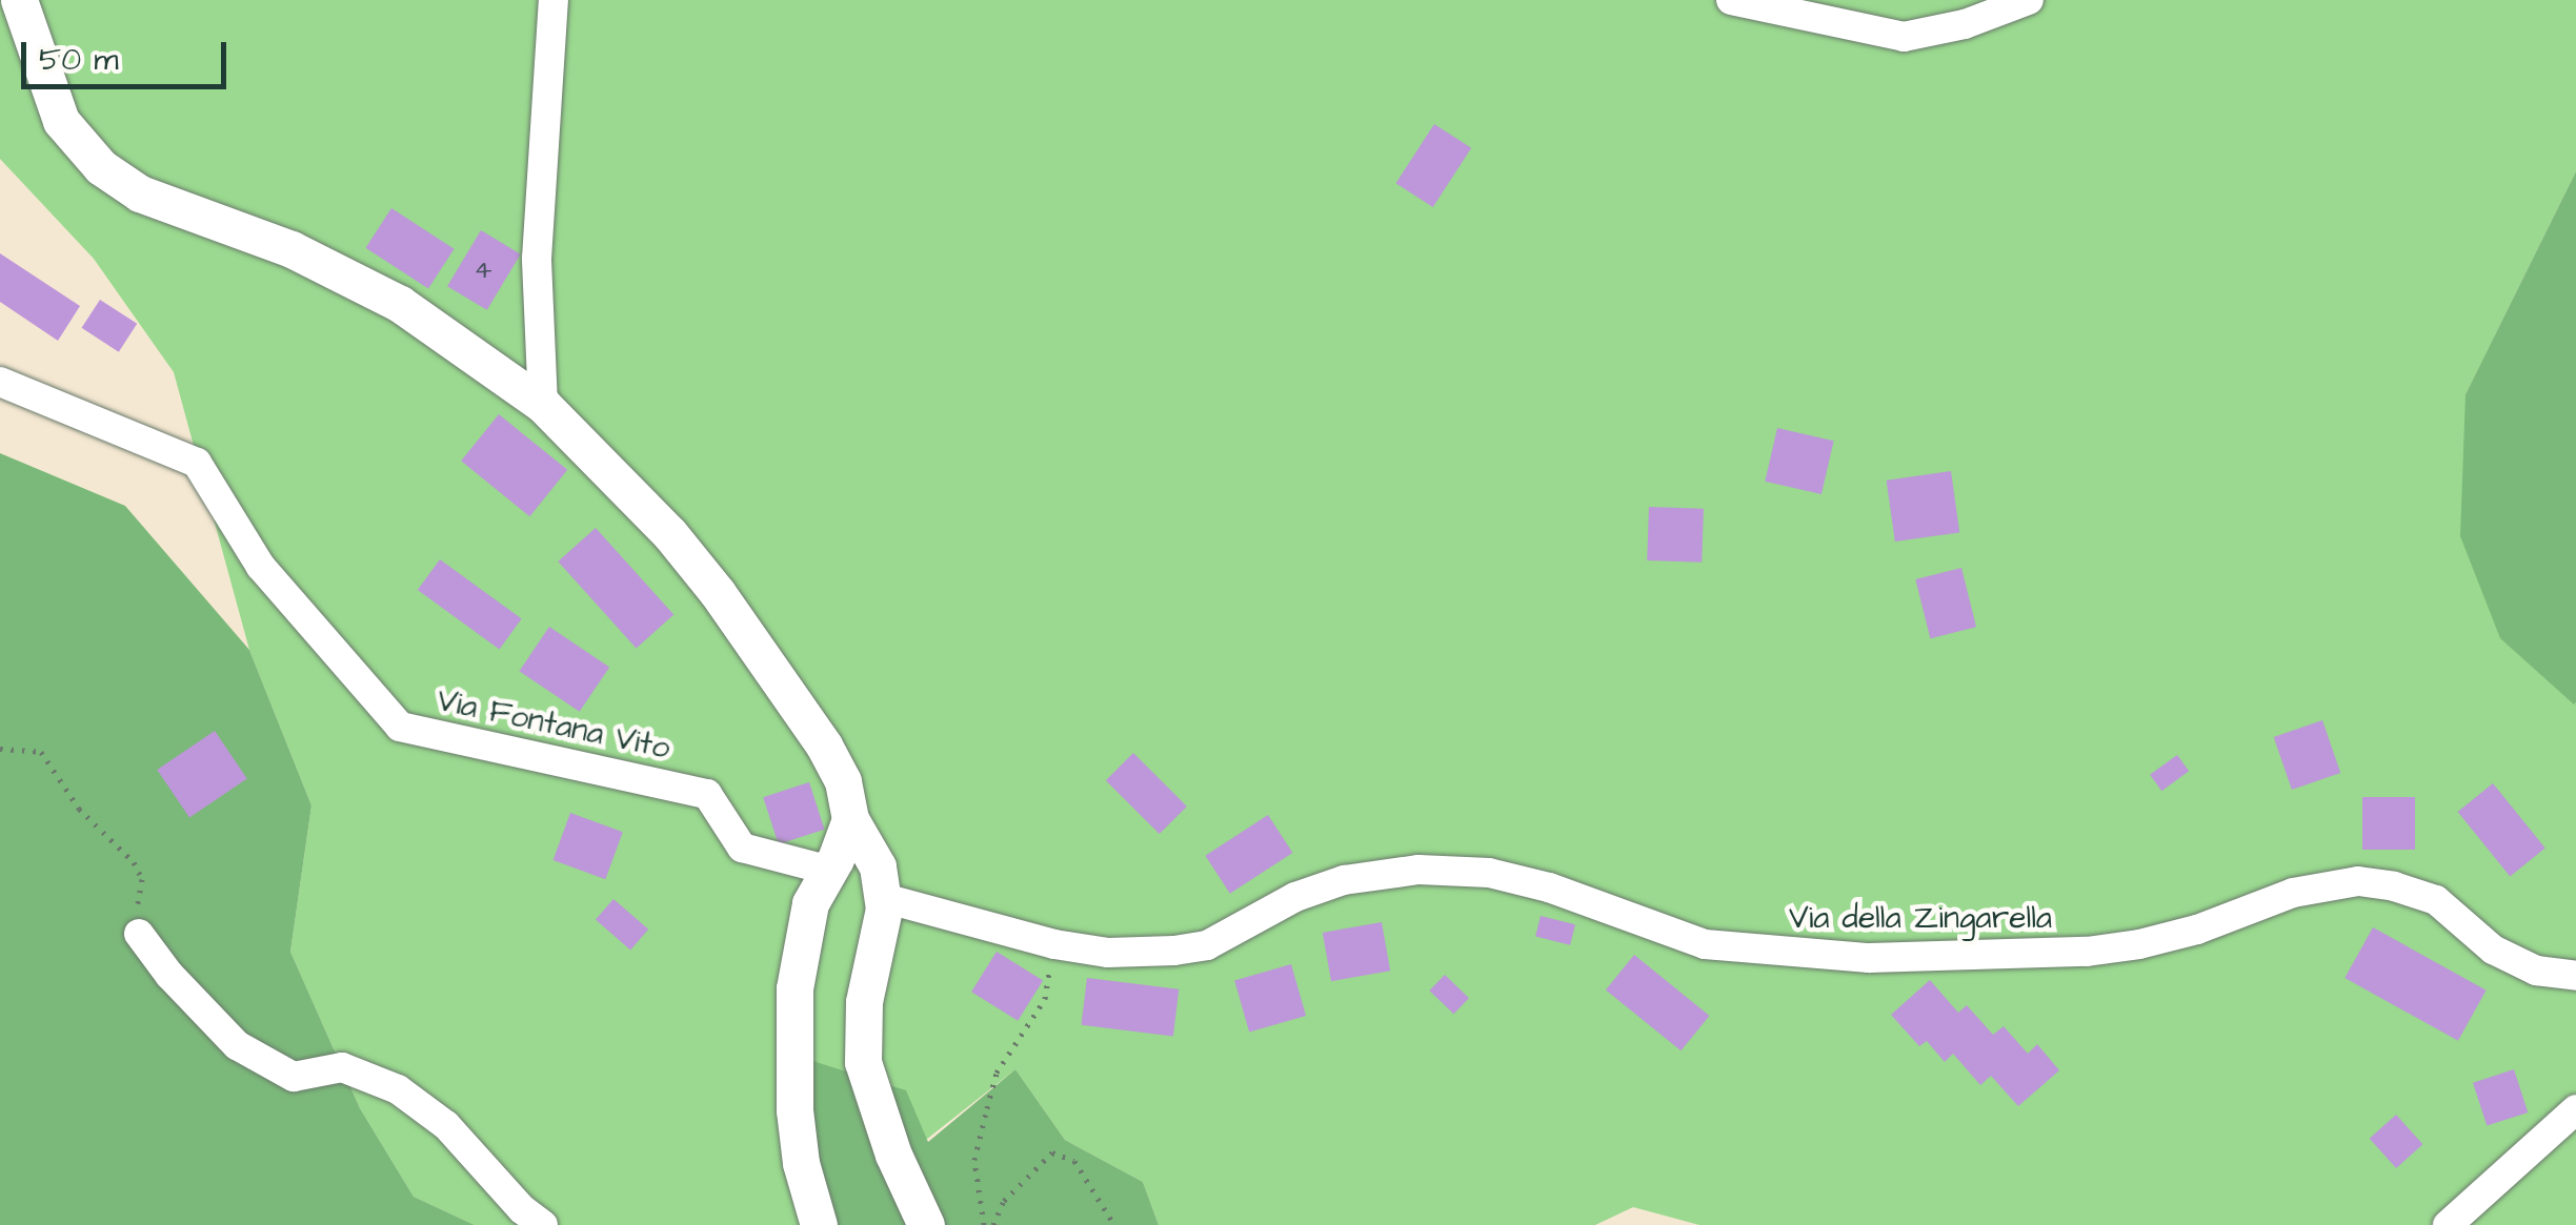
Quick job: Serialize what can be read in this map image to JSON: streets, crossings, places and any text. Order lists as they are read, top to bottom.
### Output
{
  "streets": {
    "street": ["Via Fontana Vito", "Via della Zingarella"]
  },
  "house_numbers": ["4"],
  "scale_bar": "50 m"
}
